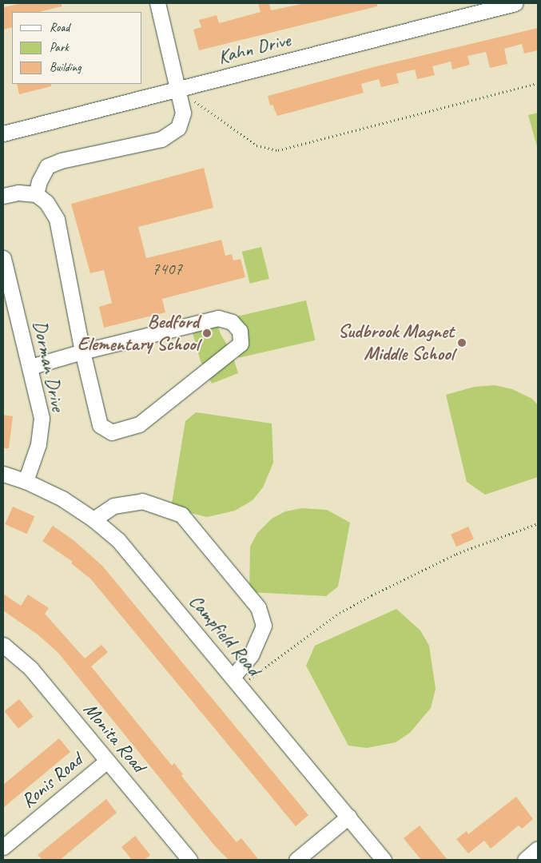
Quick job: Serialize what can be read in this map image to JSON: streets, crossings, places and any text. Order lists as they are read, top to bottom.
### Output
{
  "streets": {
    "street": [
      "Kahn Drive",
      "Dorman Drive",
      "Campfield Road",
      "Monita Road",
      "Ronis Road"
    ]
  },
  "crossings": [
    ["Dorman Drive", "Campfield Road"],
    ["Monita Road", "Ronis Road"]
  ],
  "places": ["Bedford Elementary School", "Sudbrook Magnet Middle School"],
  "house_numbers": ["7407"],
  "legend": ["Road", "Park", "Building"]
}
